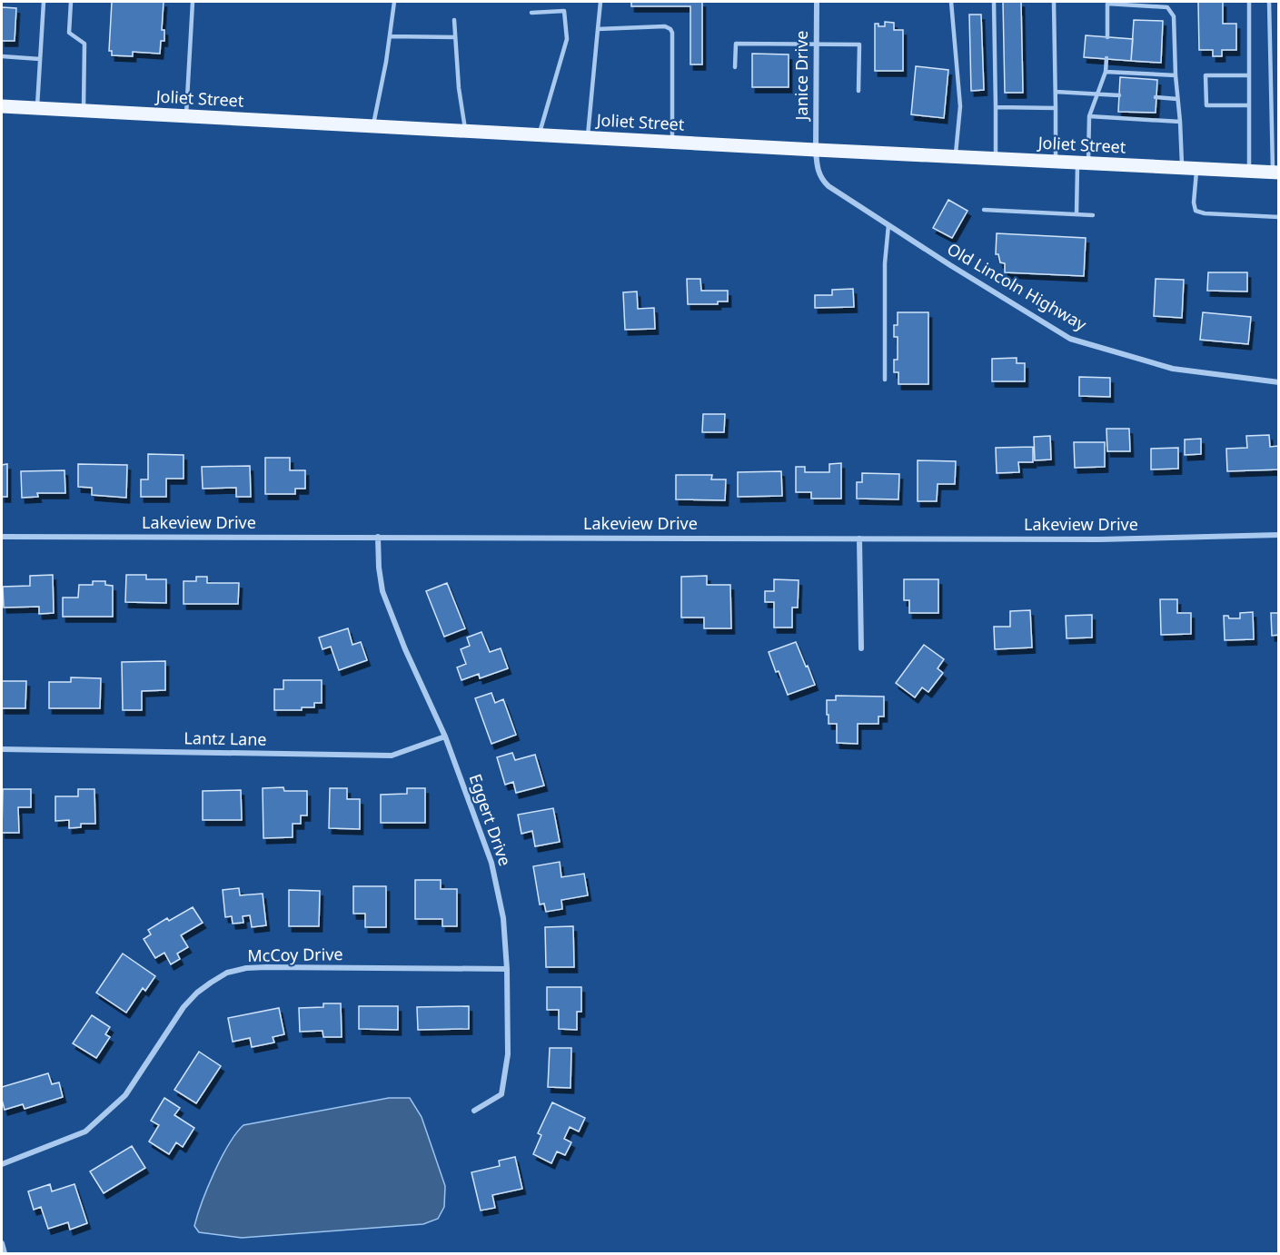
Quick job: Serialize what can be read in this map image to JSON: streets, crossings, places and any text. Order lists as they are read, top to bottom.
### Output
{
  "streets": {
    "main road": ["Joliet Street"],
    "street": [
      "Janice Drive",
      "Old Lincoln Highway",
      "Lakeview Drive",
      "Lantz Lane",
      "Eggert Drive",
      "McCoy Drive"
    ]
  },
  "crossings": [
    ["Janice Drive", "Joliet Street"],
    ["Janice Drive", "Old Lincoln Highway"],
    ["Joliet Street", "Old Lincoln Highway"],
    ["Lakeview Drive", "Eggert Drive"],
    ["Lantz Lane", "Eggert Drive"],
    ["Eggert Drive", "McCoy Drive"]
  ]
}
